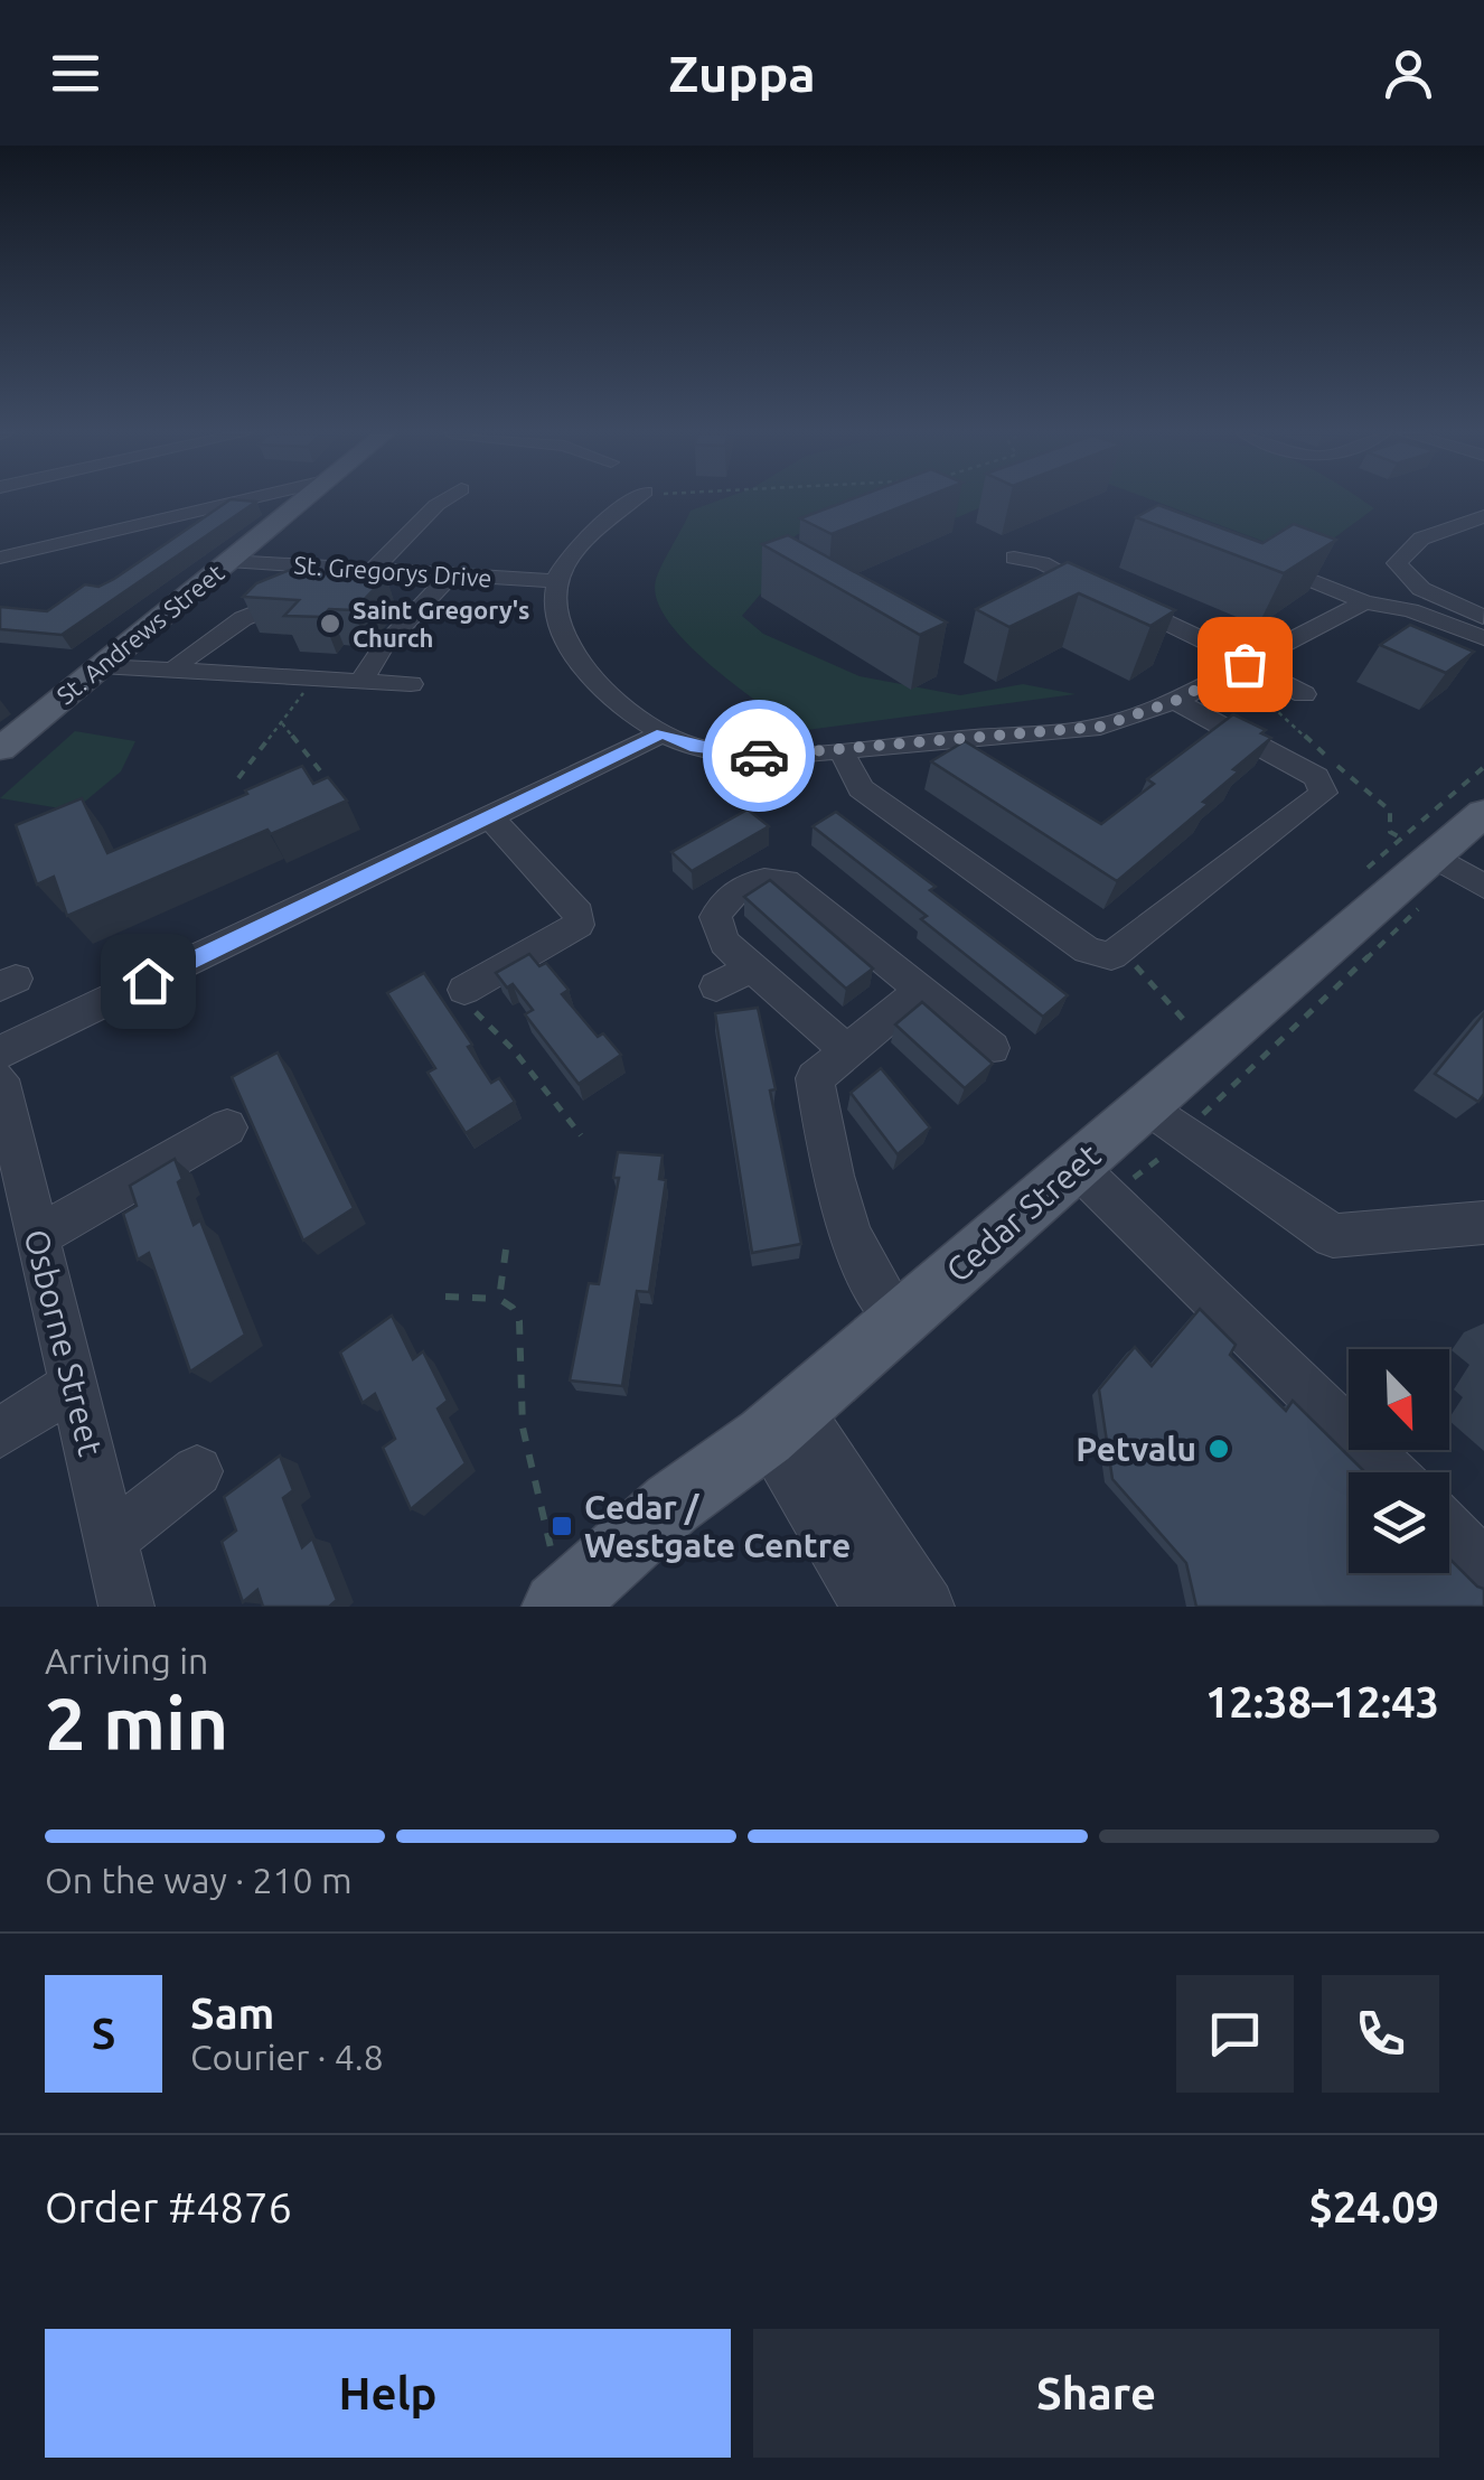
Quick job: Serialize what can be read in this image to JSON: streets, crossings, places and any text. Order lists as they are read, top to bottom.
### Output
{
  "streets": {
    "main road": ["St. Andrews Street", "Cedar Street"],
    "street": ["St. Gregorys Drive", "Osborne Street"]
  },
  "crossings": [
    ["St. Gregorys Drive", "St. Andrews Street"]
  ],
  "places": {
    "other": ["Saint Gregory's Church", "Petvalu"],
    "transit": ["Cedar / Westgate Centre"]
  },
  "north": "bottom right",
  "page": {
    "header": "Zuppa",
    "heading": ["2 min", "Arriving in", "12:38–12:43"],
    "panel": [
      "Sam",
      "Courier · 4.8",
      "Order #4876",
      "$24.09"
    ],
    "bar": "On the way · 210 m",
    "round": "S",
    "buttons": ["Help", "Share"]
  }
}
